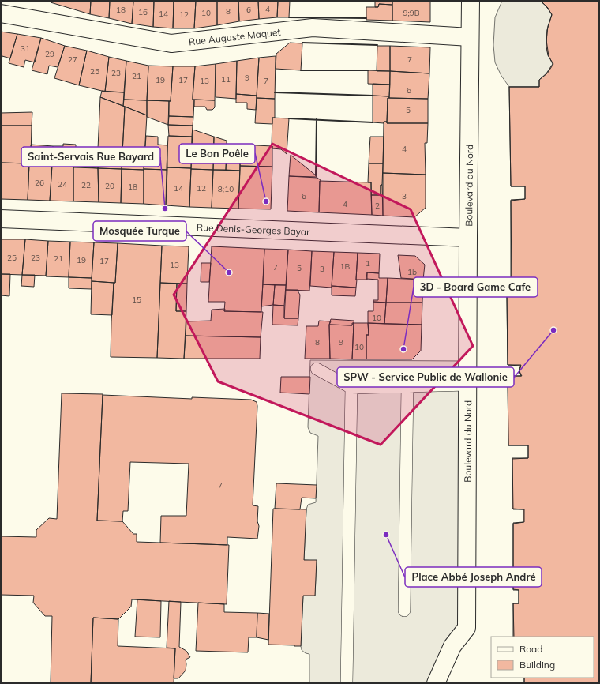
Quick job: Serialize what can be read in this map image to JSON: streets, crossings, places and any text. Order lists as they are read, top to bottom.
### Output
{
  "streets": {
    "street": ["Rue Auguste Maquet", "Boulevard du Nord", "Rue Denis-Georges Bayar"]
  },
  "crossings": [
    ["Rue Auguste Maquet", "Boulevard du Nord"],
    ["Boulevard du Nord", "Rue Denis-Georges Bayar"]
  ],
  "places": [
    "Le Bon Poêle",
    "Saint-Servais Rue Bayard",
    "Mosquée Turque",
    "SPW - Service Public de Wallonie",
    "3D - Board Game Cafe",
    "Place Abbé Joseph André"
  ],
  "house_numbers": [
    "4",
    "18",
    "6",
    "8",
    "16",
    "10",
    "9;9B",
    "14",
    "12",
    "31",
    "29",
    "27",
    "7",
    "25",
    "23",
    "21",
    "9",
    "11",
    "19",
    "17",
    "13",
    "7",
    "6",
    "5",
    "4",
    "26",
    "24",
    "22",
    "20",
    "18",
    "14",
    "12",
    "8;10",
    "6",
    "3",
    "4",
    "2",
    "25",
    "23",
    "21",
    "19",
    "17",
    "1",
    "13",
    "1B",
    "7",
    "5",
    "3",
    "1b",
    "15",
    "10",
    "8",
    "9",
    "10",
    "7"
  ],
  "legend": ["Road", "Building"]
}
